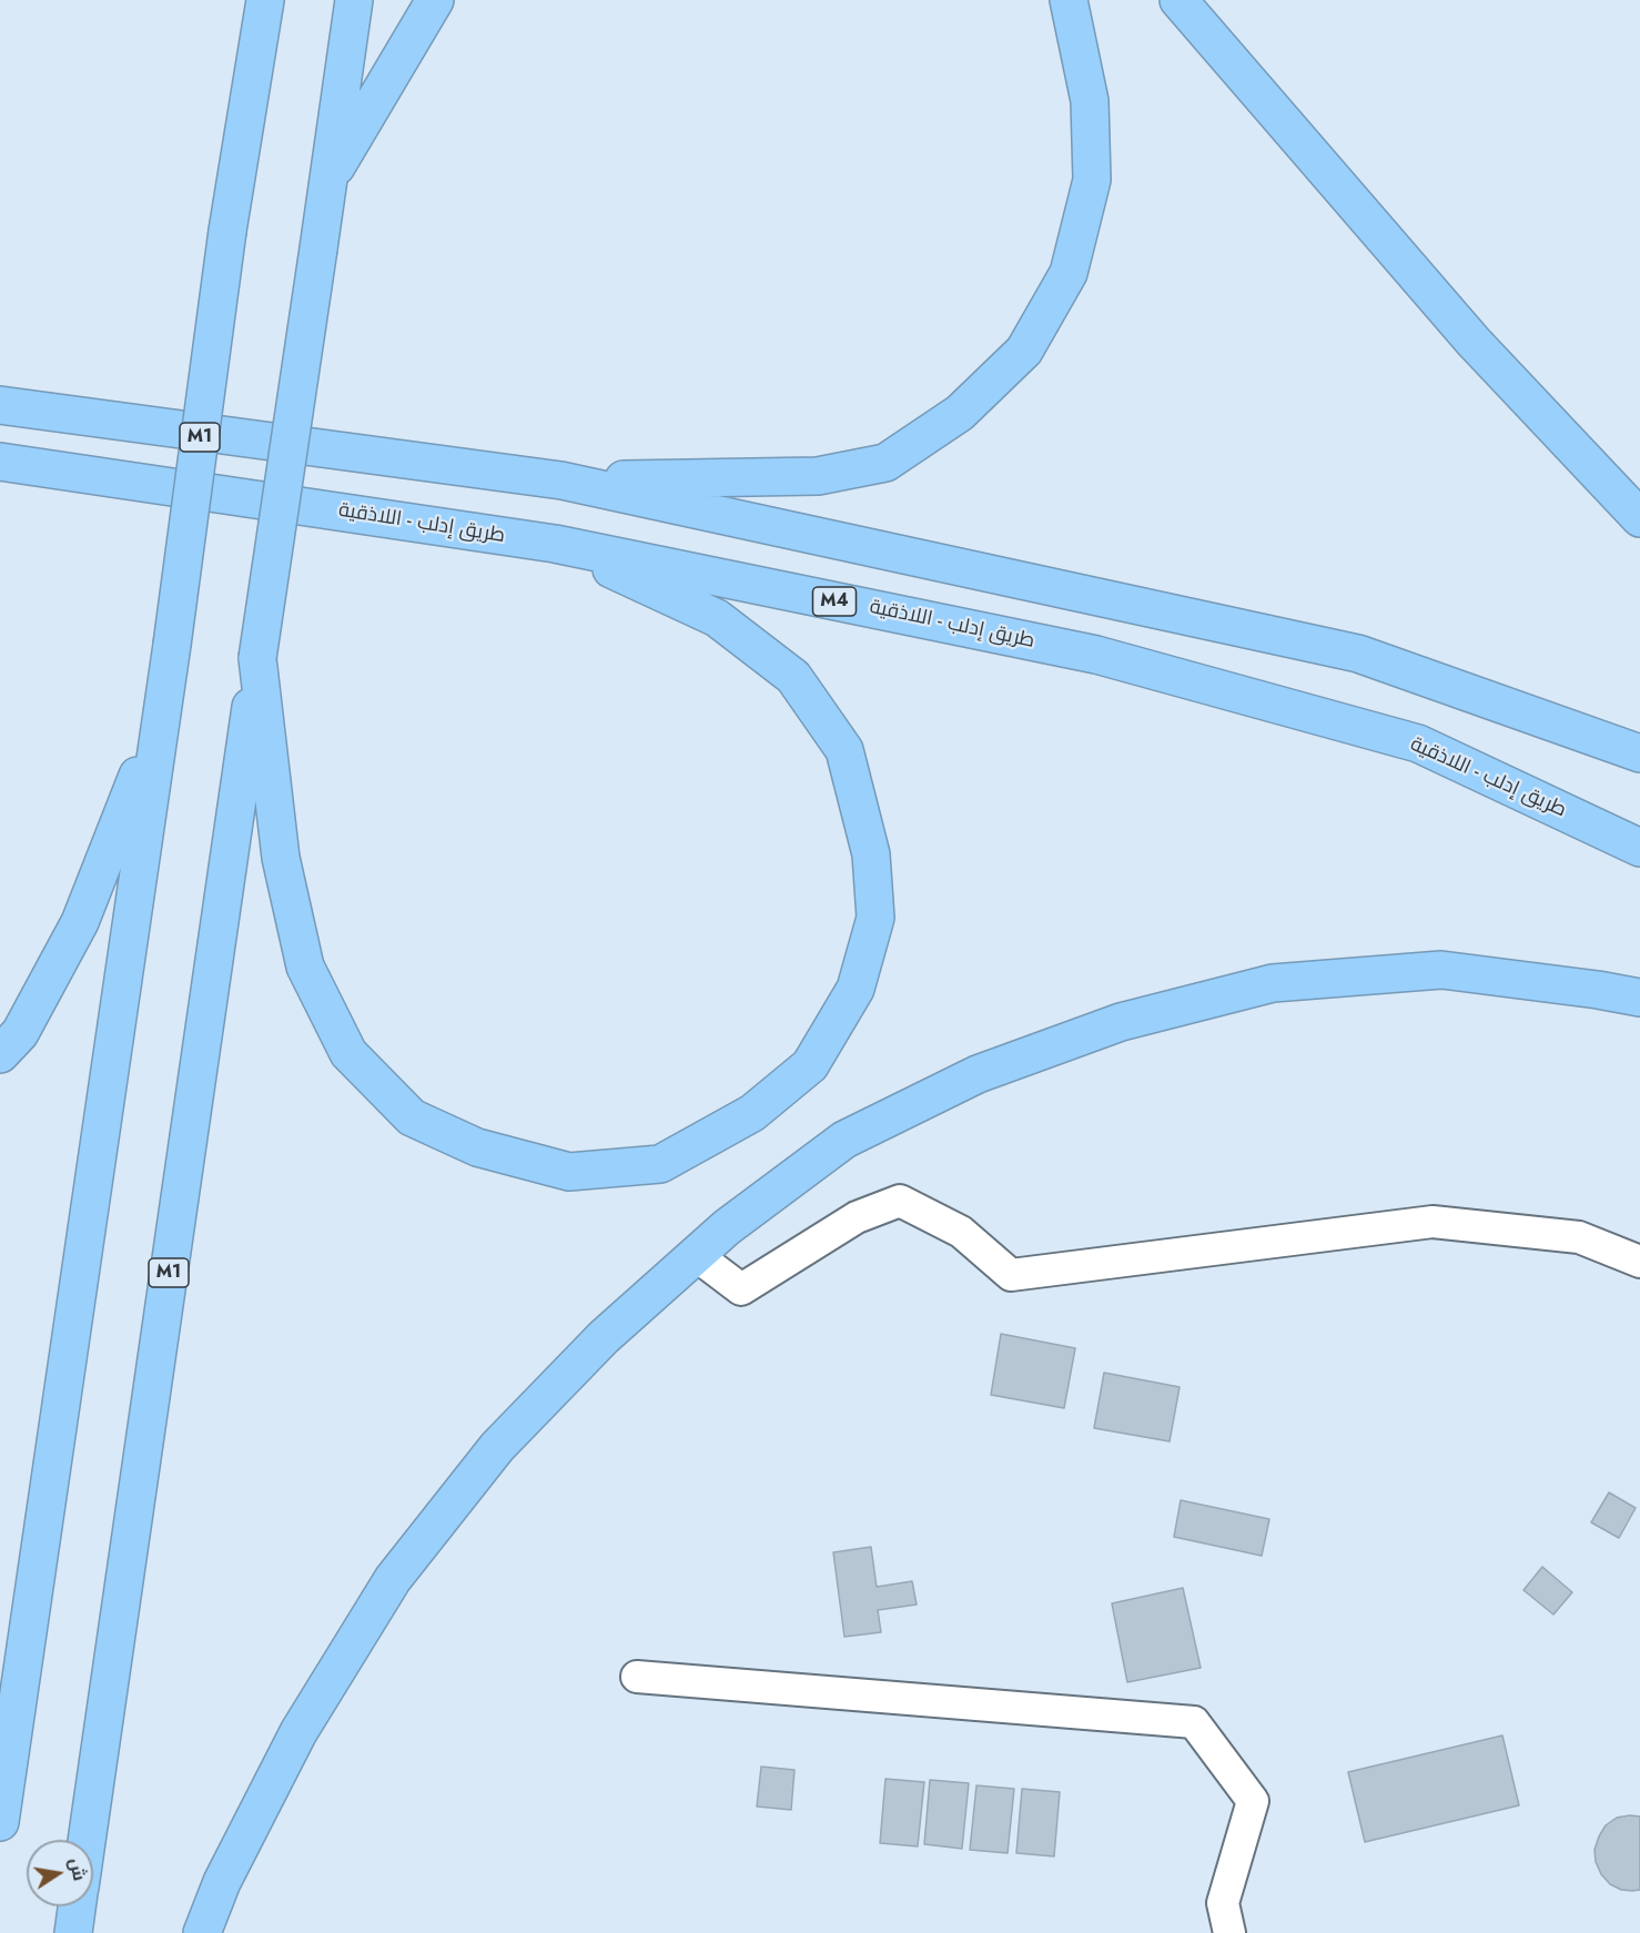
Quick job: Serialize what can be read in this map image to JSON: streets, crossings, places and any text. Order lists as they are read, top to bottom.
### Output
{
  "streets": {
    "highway": ["M1", "طريق إدلب - اللاذقية", "M4"]
  },
  "north": "right"
}
